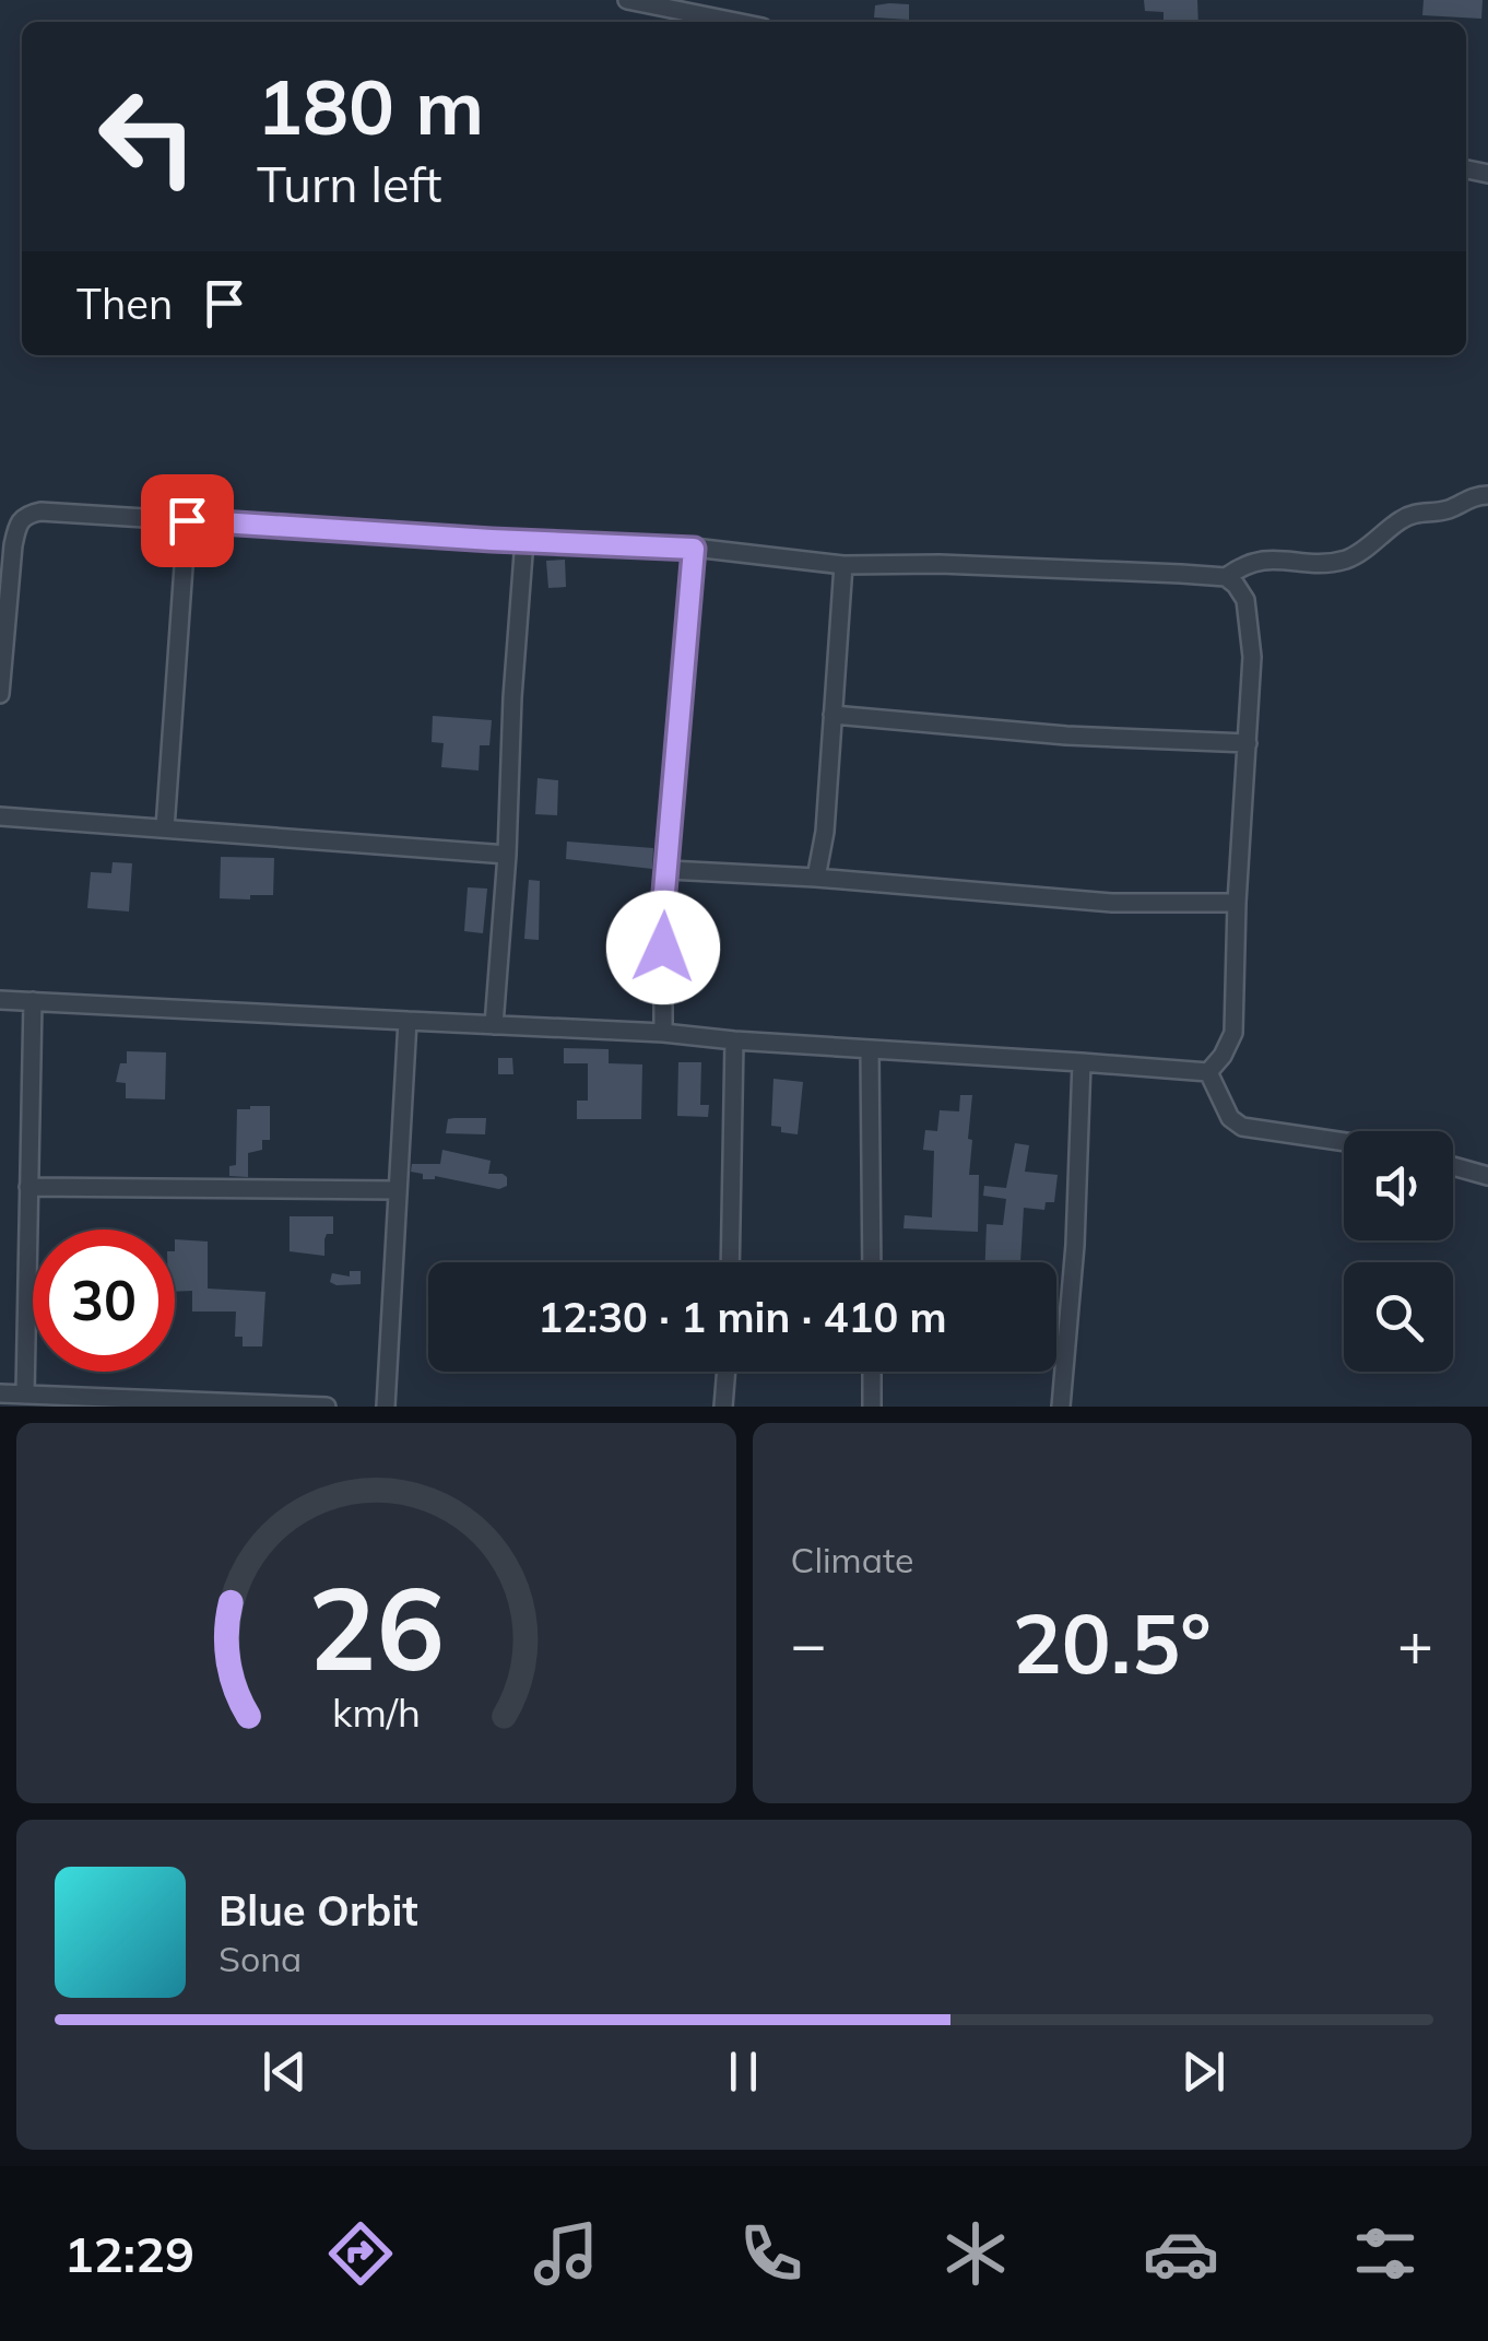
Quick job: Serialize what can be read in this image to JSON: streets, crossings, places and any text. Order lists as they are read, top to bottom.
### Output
{
  "page": {
    "turn": ["180 m", "Turn left"],
    "then": "Then",
    "limit": "30",
    "trip": "12:30 · 1 min · 410 m",
    "tile": "Climate",
    "heat": ["−", "20.5°", "+"],
    "song": ["Blue Orbit", "Sona"],
    "tabs": "12:29",
    "gauge": ["26", "km/h"]
  }
}
